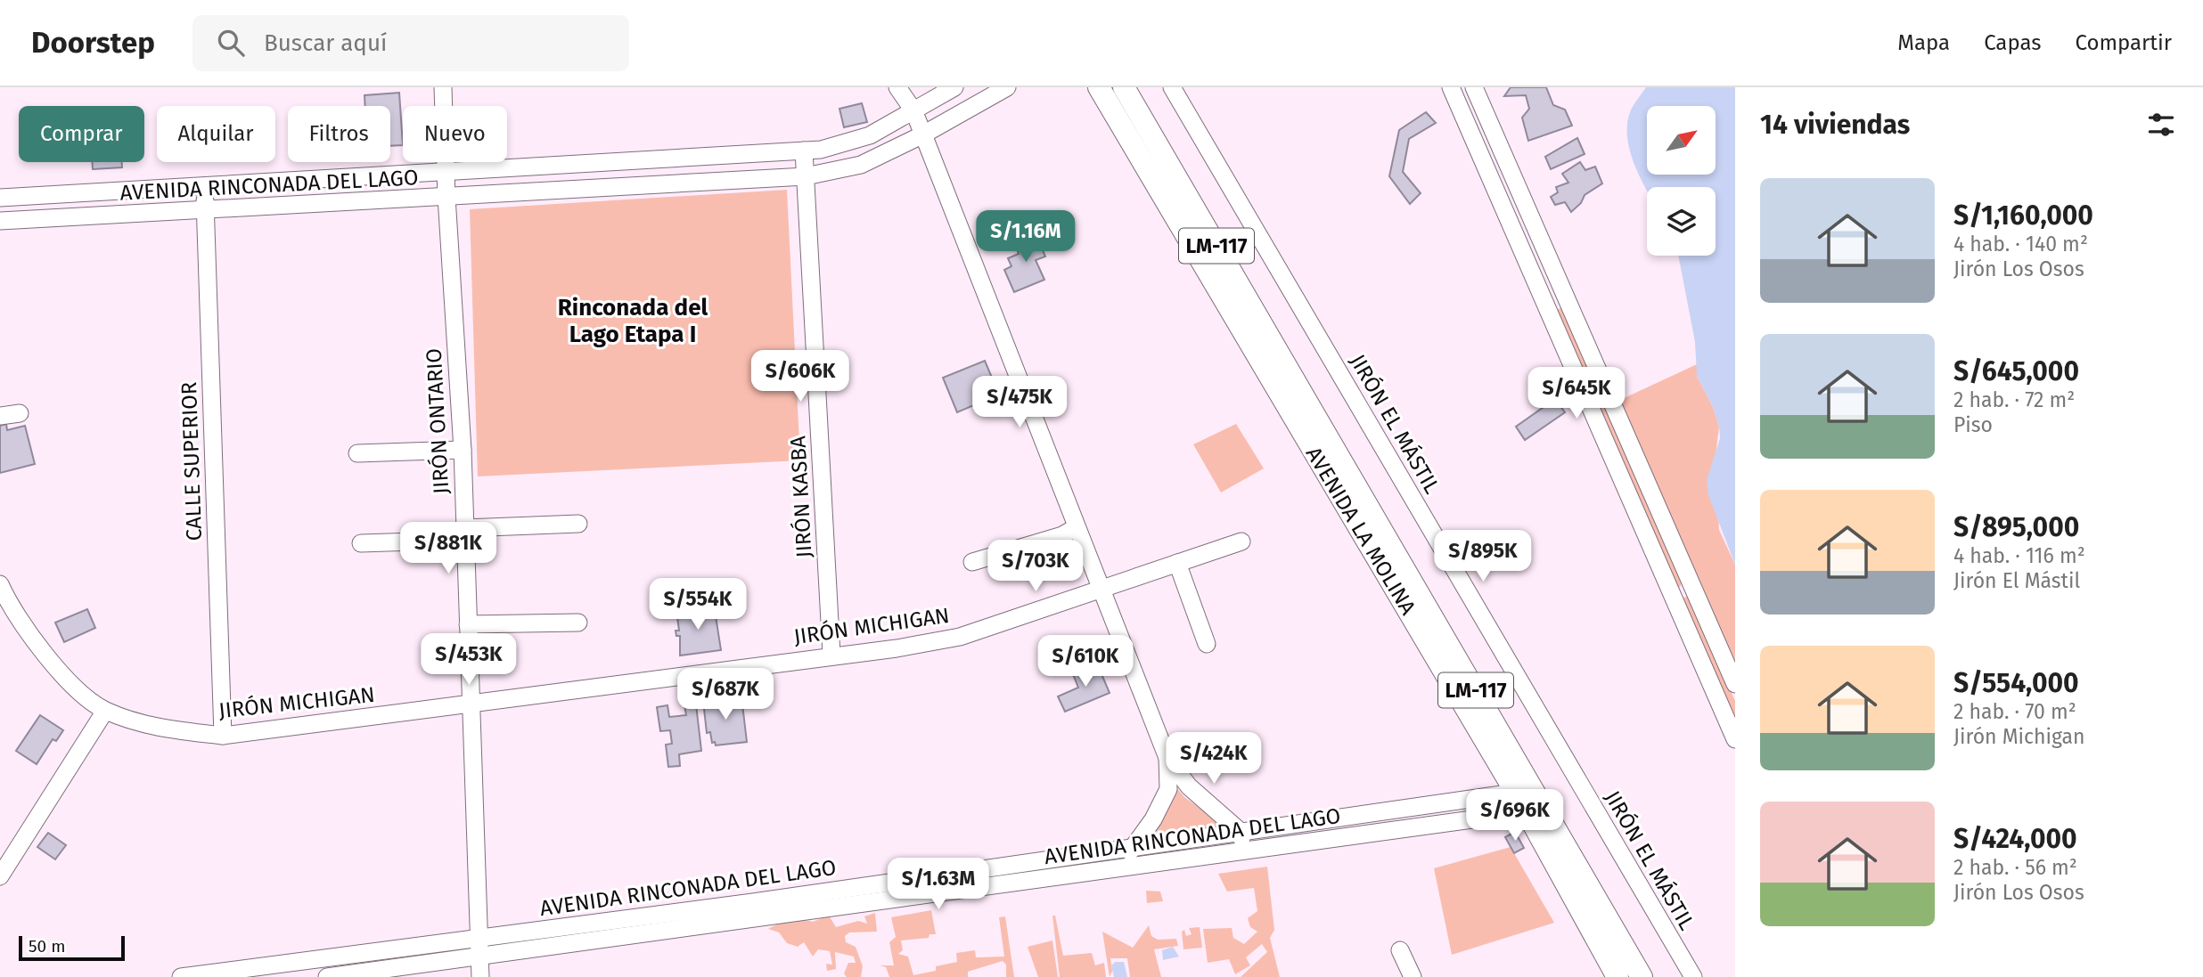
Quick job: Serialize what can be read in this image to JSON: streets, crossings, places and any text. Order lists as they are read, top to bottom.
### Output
{
  "streets": {
    "main road": ["LM-117", "AVENIDA LA MOLINA"],
    "street": [
      "AVENIDA RINCONADA DEL LAGO",
      "JIRÓN ONTARIO",
      "JIRÓN EL MÁSTIL",
      "CALLE SUPERIOR",
      "JIRÓN KASBA",
      "JIRÓN MICHIGAN"
    ]
  },
  "crossings": [
    ["AVENIDA RINCONADA DEL LAGO", "JIRÓN ONTARIO"],
    ["AVENIDA RINCONADA DEL LAGO", "CALLE SUPERIOR"],
    ["AVENIDA RINCONADA DEL LAGO", "JIRÓN KASBA"],
    ["AVENIDA RINCONADA DEL LAGO", "AVENIDA LA MOLINA"],
    ["JIRÓN ONTARIO", "JIRÓN MICHIGAN"],
    ["CALLE SUPERIOR", "JIRÓN MICHIGAN"],
    ["JIRÓN KASBA", "JIRÓN MICHIGAN"]
  ],
  "districts": ["Rinconada del Lago Etapa I"],
  "scale_bar": "50 m",
  "north": "top right",
  "page": {
    "header": "Doorstep",
    "search": "Buscar aquí",
    "nav": ["Mapa", "Capas", "Compartir"],
    "heading": "14 viviendas",
    "chip": [
      "Comprar",
      "Alquilar",
      "Filtros",
      "Nuevo"
    ],
    "list": [
      {
        "name": "S/1,160,000",
        "note": "4 hab. · 140 m² · Jirón Los Osos"
      },
      {
        "name": "S/645,000",
        "note": "2 hab. · 72 m² · Piso"
      },
      {
        "name": "S/895,000",
        "note": "4 hab. · 116 m² · Jirón El Mástil"
      },
      {
        "name": "S/554,000",
        "note": "2 hab. · 70 m² · Jirón Michigan"
      },
      {
        "name": "S/424,000",
        "note": "2 hab. · 56 m² · Jirón Los Osos"
      }
    ],
    "price": [
      "S/1.16M",
      "S/606K",
      "S/645K",
      "S/475K",
      "S/881K",
      "S/895K",
      "S/703K",
      "S/554K",
      "S/453K",
      "S/610K",
      "S/687K",
      "S/424K",
      "S/696K",
      "S/1.63M"
    ],
    "scale": "50 m"
  }
}
